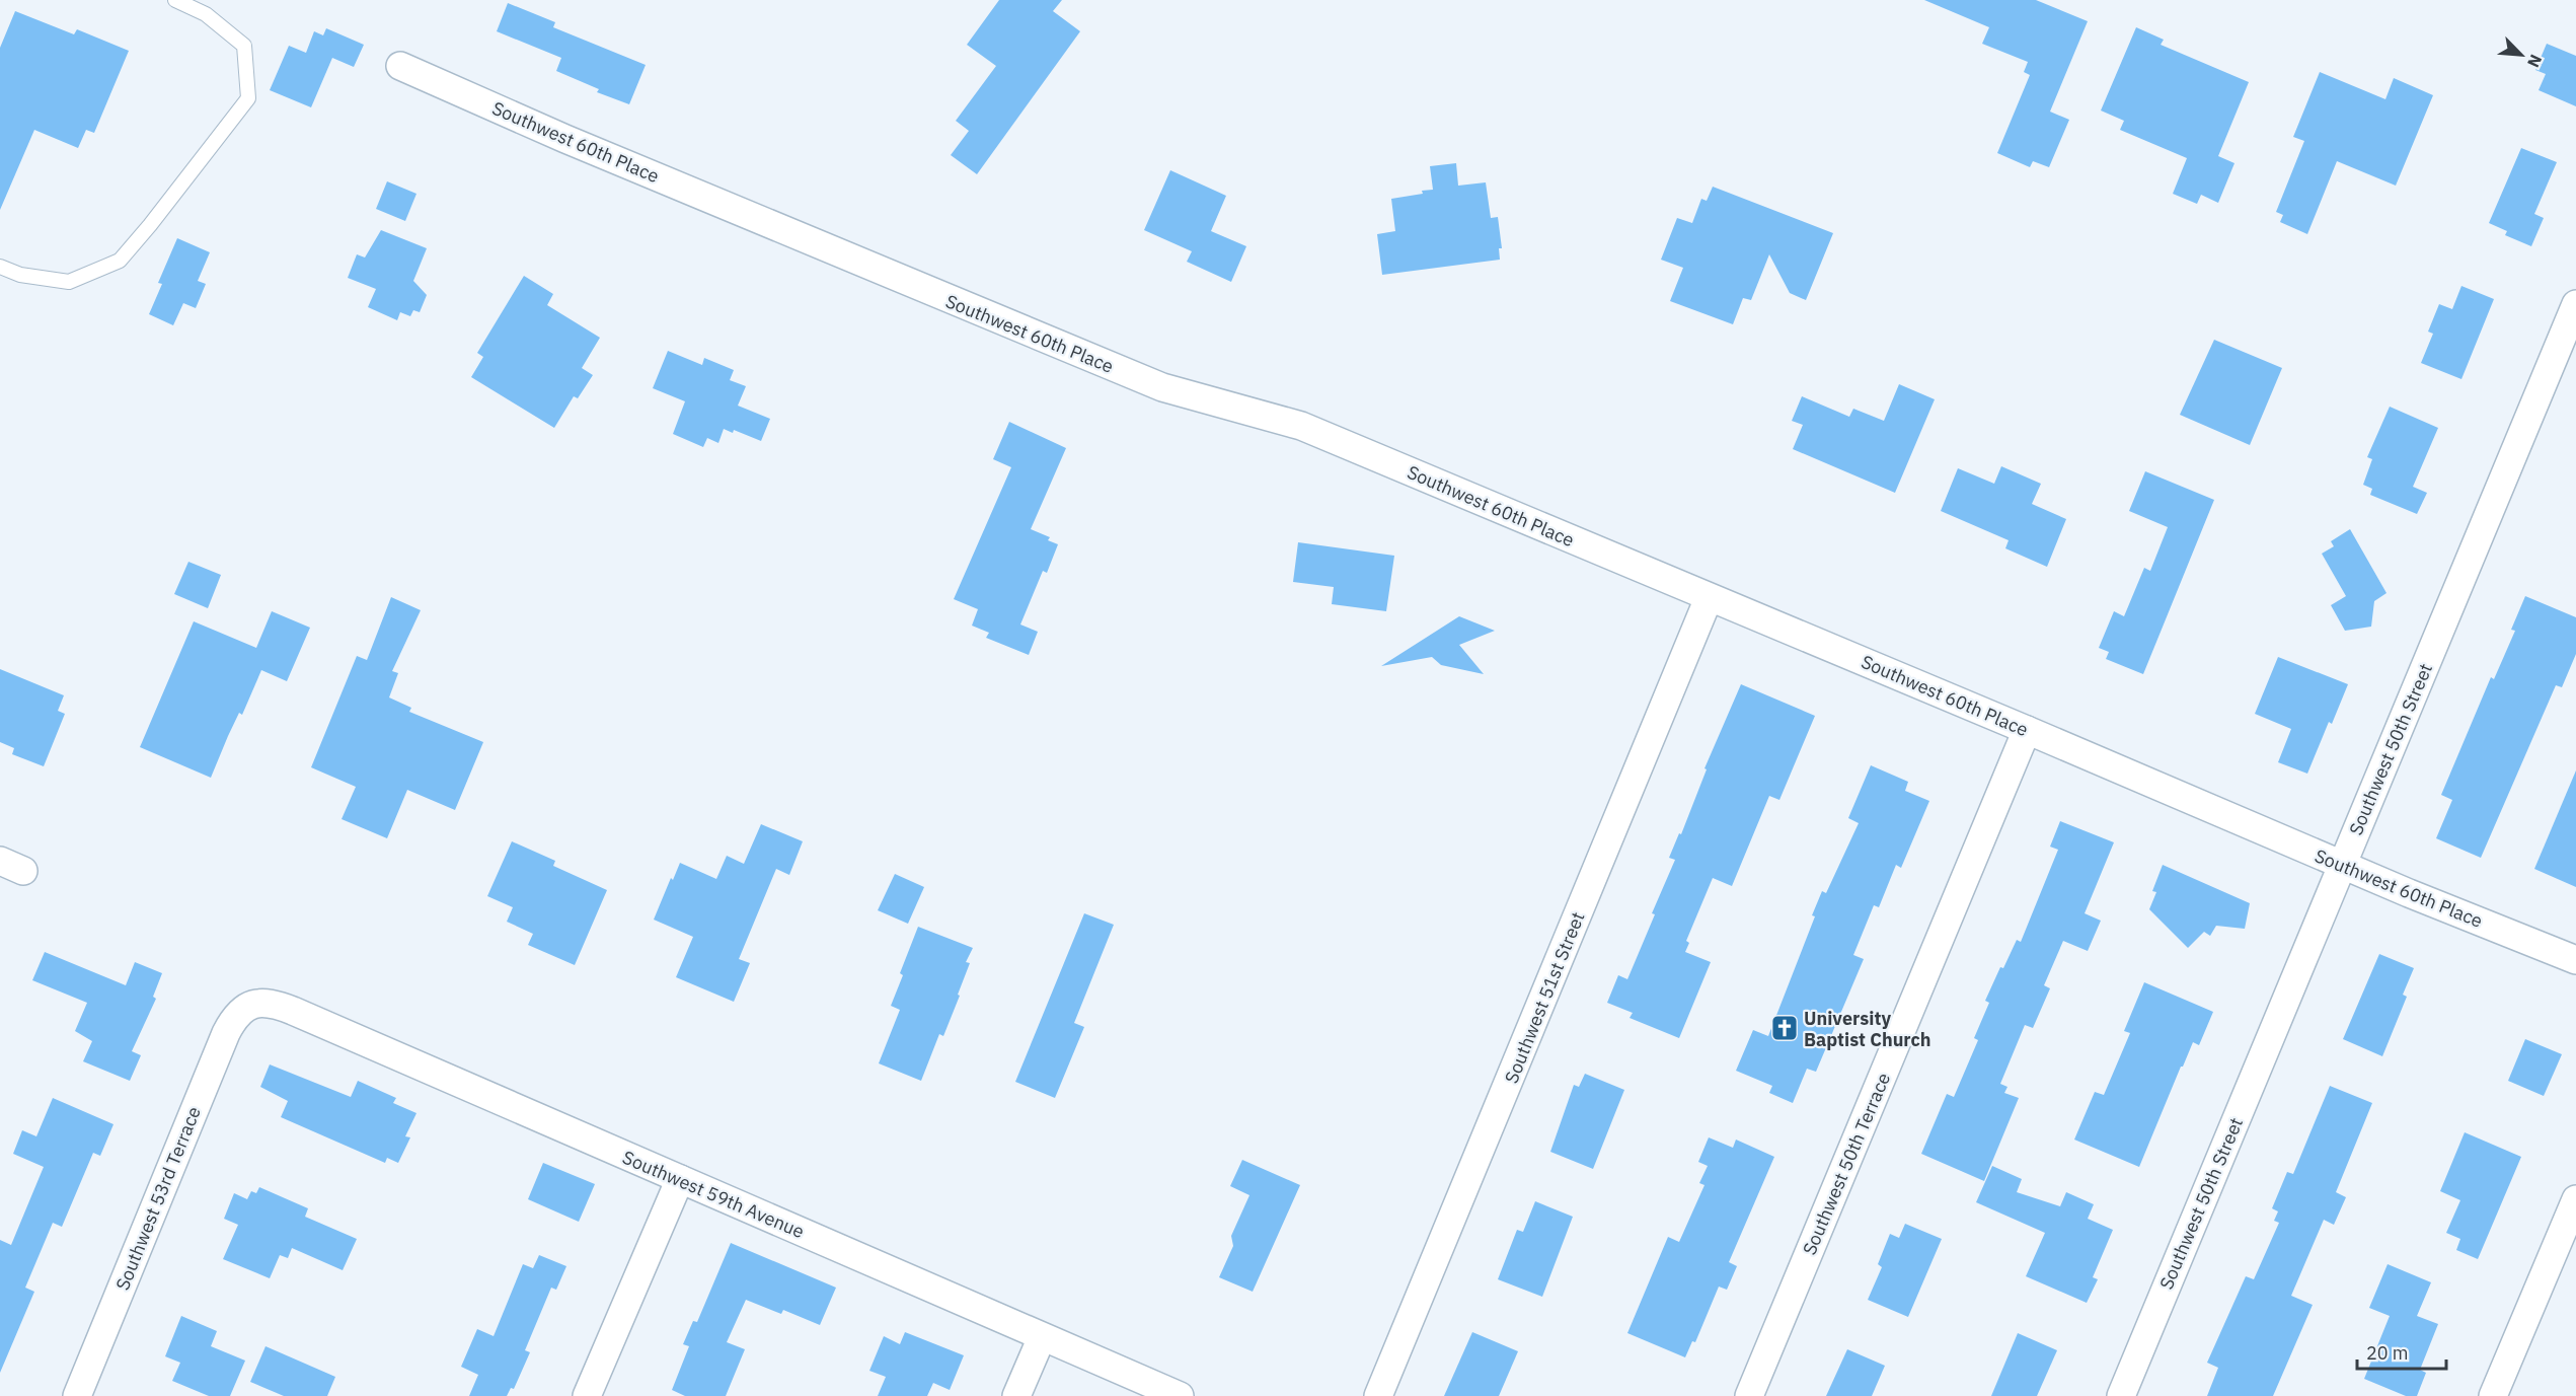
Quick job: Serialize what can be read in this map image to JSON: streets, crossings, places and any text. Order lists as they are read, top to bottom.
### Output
{
  "streets": {
    "street": [
      "Southwest 60th Place",
      "Southwest 50th Street",
      "Southwest 51st Street",
      "Southwest 50th Terrace",
      "Southwest 59th Avenue",
      "Southwest 53rd Terrace"
    ]
  },
  "crossings": [
    ["Southwest 60th Place", "Southwest 50th Street"],
    ["Southwest 60th Place", "Southwest 51st Street"],
    ["Southwest 60th Place", "Southwest 50th Terrace"],
    ["Southwest 59th Avenue", "Southwest 53rd Terrace"]
  ],
  "places": {
    "church": ["University Baptist Church"]
  },
  "scale_bar": "20 m",
  "north": "bottom right"
}
